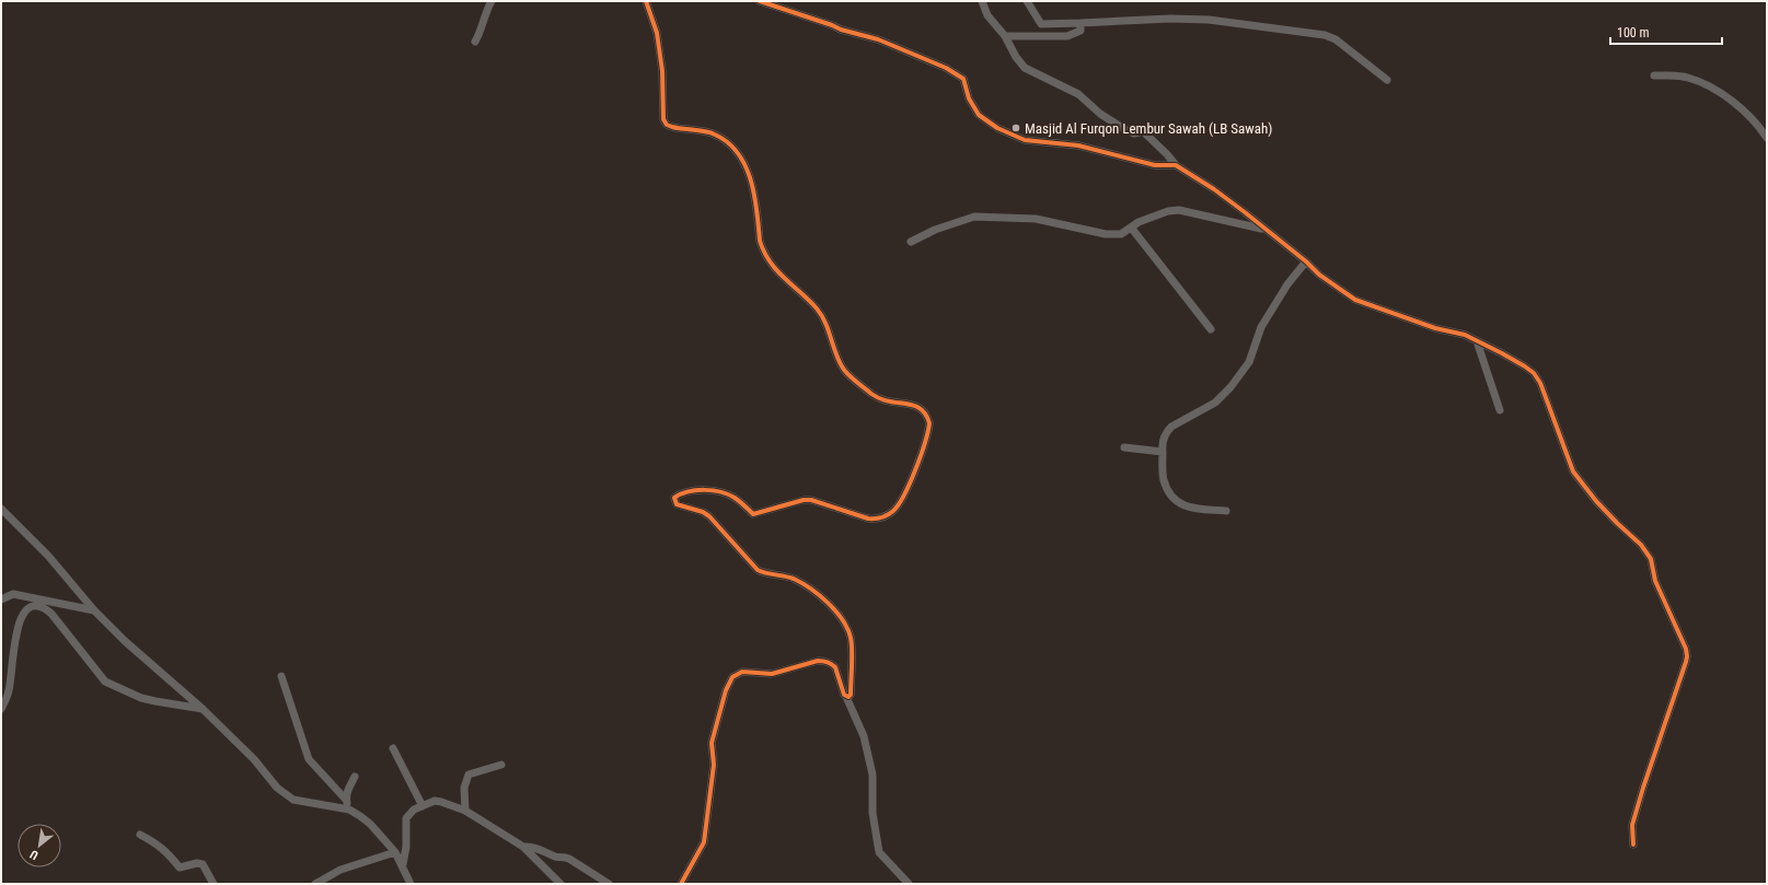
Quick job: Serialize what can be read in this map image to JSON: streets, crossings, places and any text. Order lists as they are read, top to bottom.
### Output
{
  "places": ["Masjid Al Furqon Lembur Sawah (LB Sawah)"],
  "scale_bar": "100 m",
  "north": "bottom left"
}
